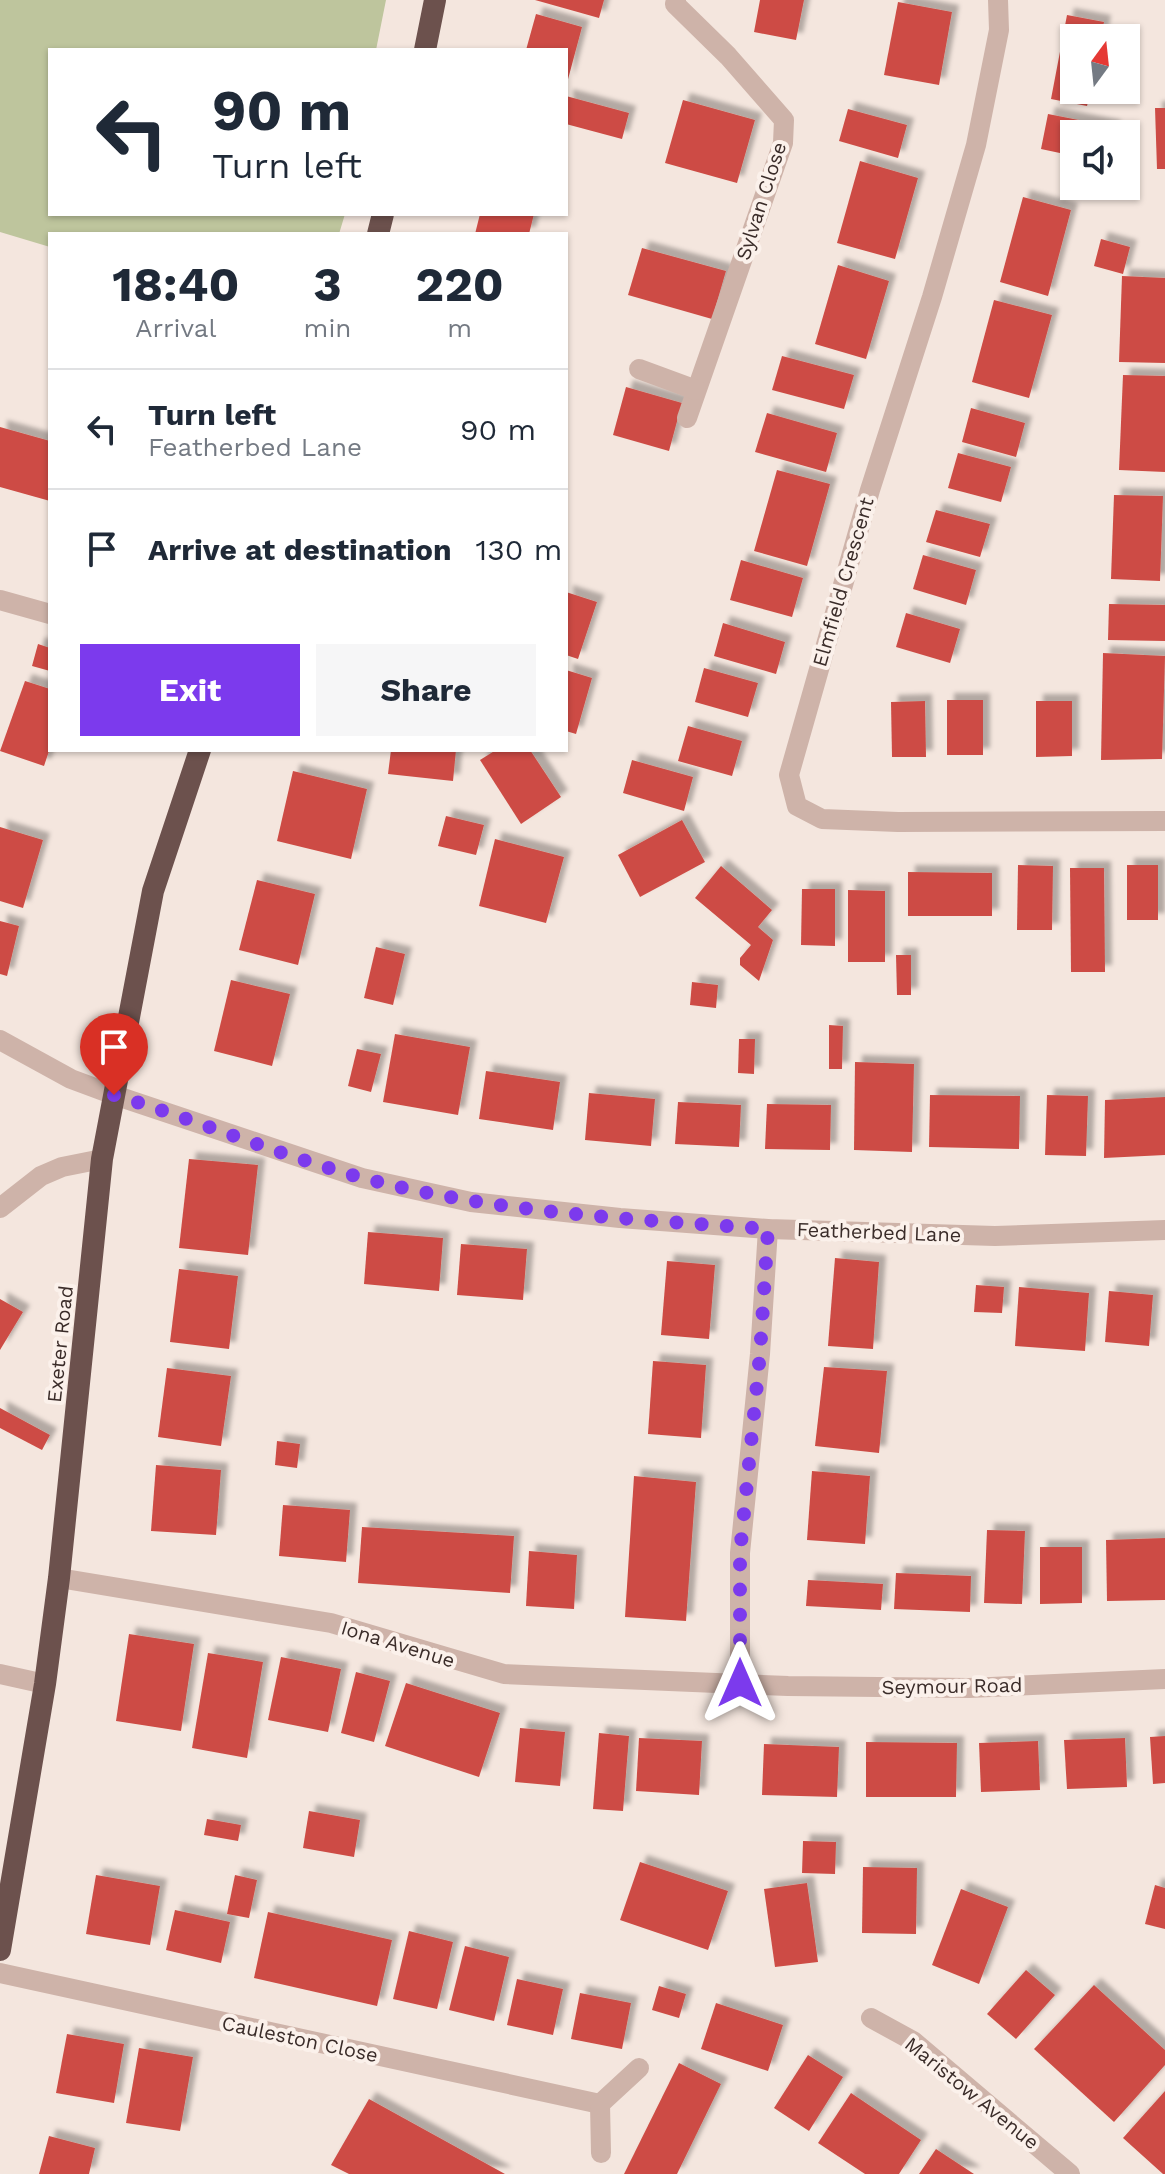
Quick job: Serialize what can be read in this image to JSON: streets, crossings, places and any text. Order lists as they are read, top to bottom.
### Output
{
  "streets": {
    "highway": ["Exeter Road"],
    "street": [
      "Sylvan Close",
      "Elmfield Crescent",
      "Featherbed Lane",
      "Iona Avenue",
      "Seymour Road",
      "Cauleston Close",
      "Maristow Avenue"
    ]
  },
  "crossings": [
    ["Featherbed Lane", "Exeter Road"],
    ["Exeter Road", "Iona Avenue"],
    ["Iona Avenue", "Seymour Road"]
  ],
  "north": "top",
  "page": {
    "turn": ["90 m", "Turn left"],
    "eta": [
      "18:40",
      "Arrival",
      "3",
      "min",
      "220",
      "m"
    ],
    "list": [
      {
        "name": "Turn left",
        "note": "Featherbed Lane",
        "value": "90 m"
      },
      {
        "name": "Arrive at destination",
        "value": "130 m"
      }
    ],
    "buttons": ["Exit", "Share"]
  }
}
